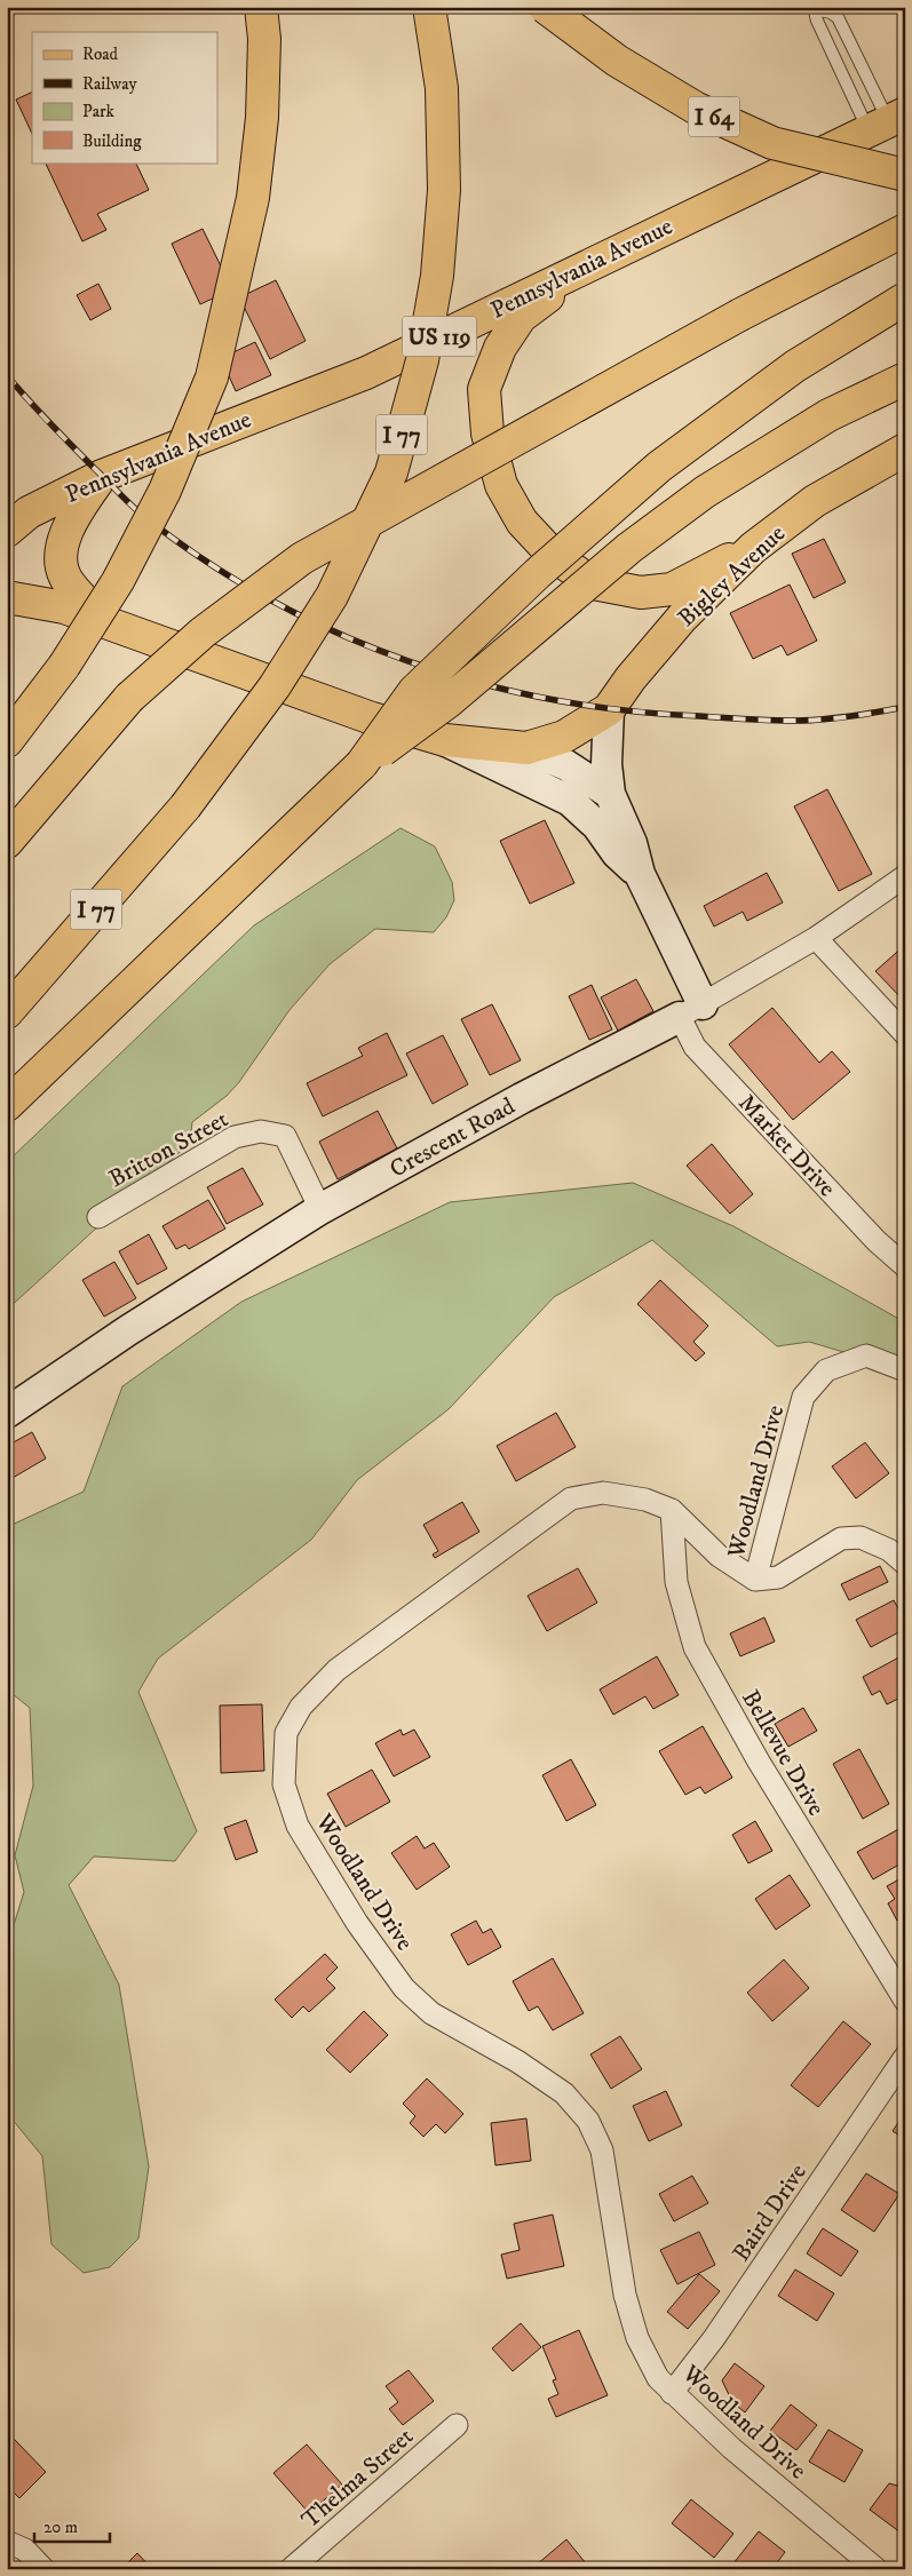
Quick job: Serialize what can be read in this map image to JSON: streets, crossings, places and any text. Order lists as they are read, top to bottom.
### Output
{
  "streets": {
    "main road": [
      "I 64",
      "Pennsylvania Avenue",
      "US 119",
      "I 77",
      "Bigley Avenue"
    ],
    "street": [
      "Crescent Road",
      "Market Drive",
      "Britton Street",
      "Woodland Drive",
      "Bellevue Drive",
      "Baird Drive",
      "Thelma Street"
    ]
  },
  "crossings": [
    ["Crescent Road", "Market Drive"],
    ["Crescent Road", "Britton Street"],
    ["Woodland Drive", "Bellevue Drive"],
    ["Woodland Drive", "Baird Drive"]
  ],
  "legend": [
    "Road",
    "Railway",
    "Park",
    "Building"
  ],
  "scale_bar": "20 m"
}
